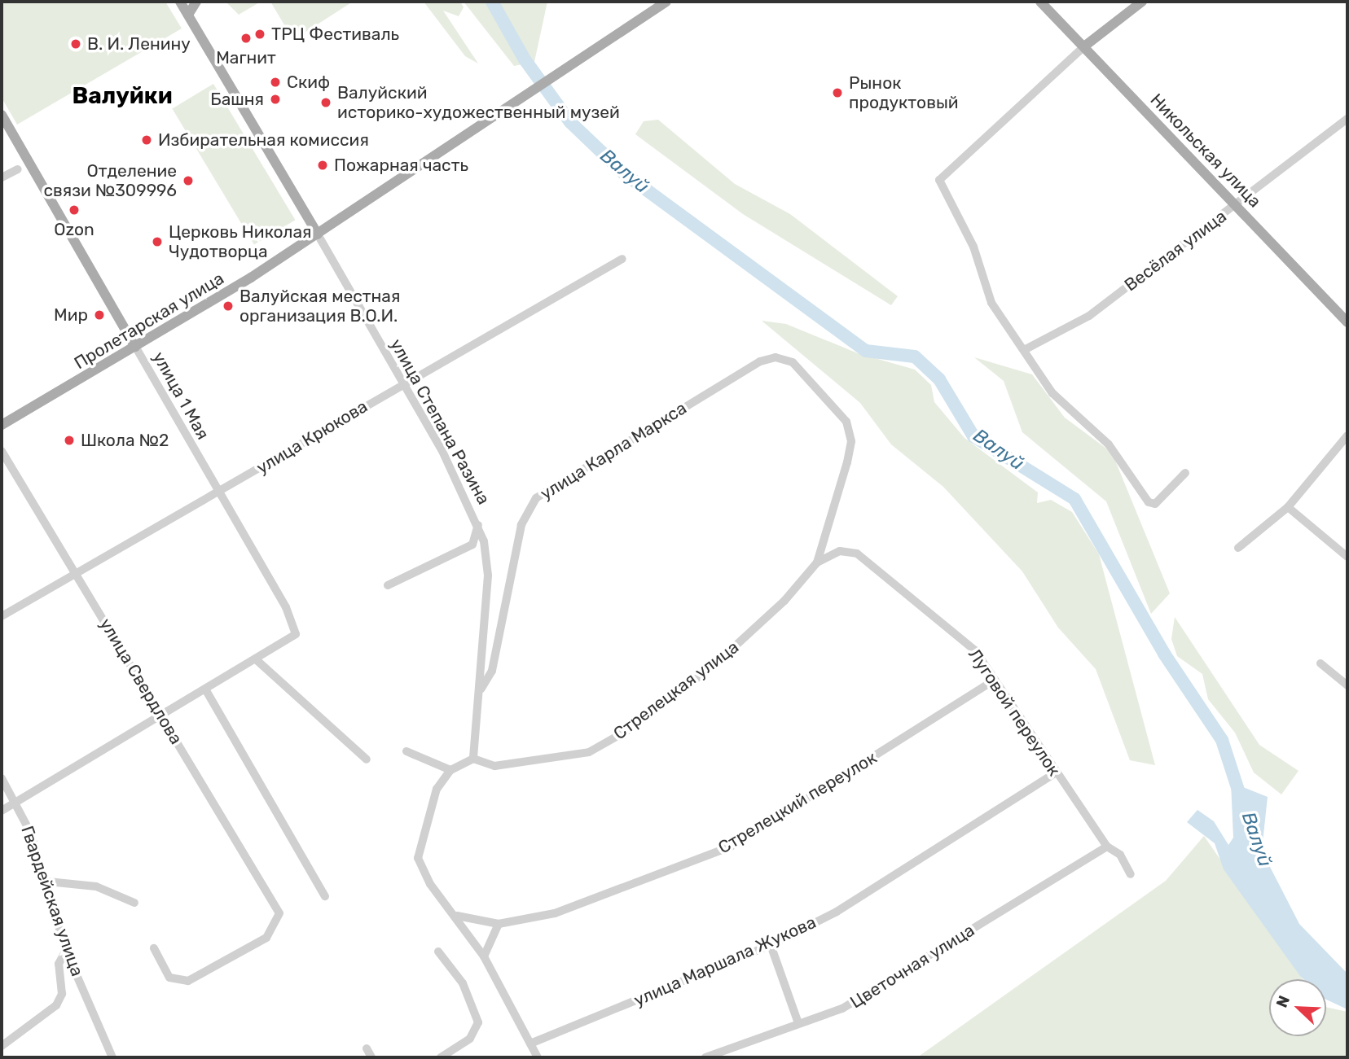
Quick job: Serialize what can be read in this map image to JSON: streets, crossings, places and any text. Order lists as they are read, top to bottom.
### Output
{
  "streets": {
    "main road": [
      "Никольская улица",
      "Пролетарская улица",
      "улица 1 Мая",
      "улица Степана Разина"
    ],
    "street": [
      "Весёлая улица",
      "улица Крюкова",
      "улица Карла Маркса",
      "улица Свердлова",
      "Стрелецкая улица",
      "Луговой переулок",
      "Стрелецкий переулок",
      "Гвардейская улица",
      "улица Маршала Жукова",
      "Цветочная улица"
    ]
  },
  "crossings": [
    ["Никольская улица", "Весёлая улица"],
    ["Пролетарская улица", "улица 1 Мая"],
    ["Пролетарская улица", "улица Степана Разина"],
    ["улица 1 Мая", "улица Крюкова"],
    ["улица Степана Разина", "улица Крюкова"],
    ["улица Степана Разина", "улица Карла Маркса"],
    ["улица Степана Разина", "Стрелецкая улица"],
    ["улица Крюкова", "улица Свердлова"],
    ["улица Карла Маркса", "Стрелецкая улица"],
    ["улица Карла Маркса", "Луговой переулок"],
    ["Стрелецкая улица", "Луговой переулок"],
    ["Луговой переулок", "Стрелецкий переулок"],
    ["Луговой переулок", "улица Маршала Жукова"],
    ["Луговой переулок", "Цветочная улица"]
  ],
  "districts": ["Валуйки"],
  "water": ["Валуй"],
  "places": [
    "ТРЦ Фестиваль",
    "Магнит",
    "В. И. Ленину",
    "Скиф",
    "Рынок продуктовый",
    "Башня",
    "Валуйский историко-художественный музей",
    "Избирательная комиссия",
    "Пожарная часть",
    "Отделение связи №309996",
    "Ozon",
    "Церковь Николая Чудотворца",
    "Валуйская местная организация В.О.И.",
    "Мир",
    "Школа №2"
  ],
  "north": "top left"
}
